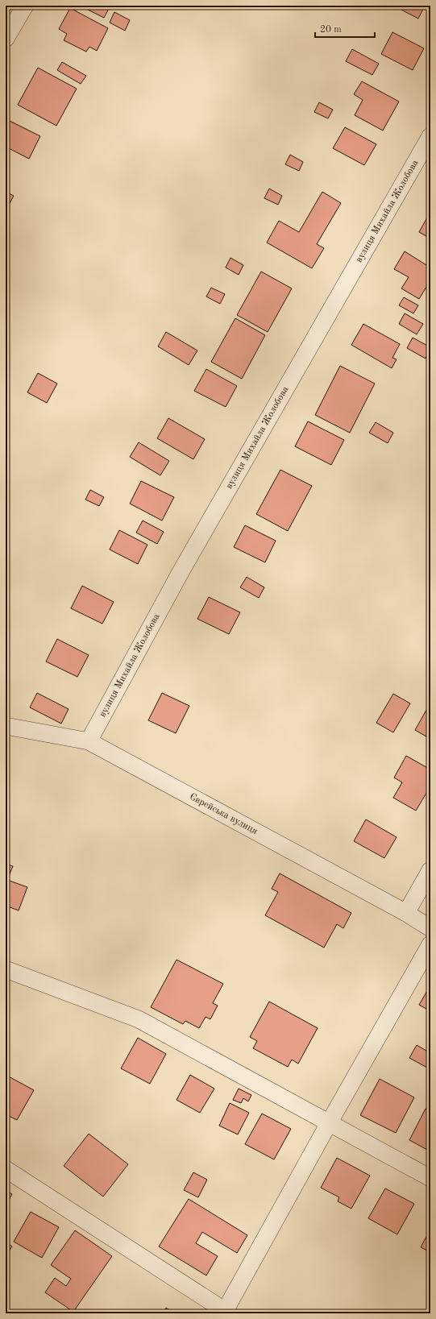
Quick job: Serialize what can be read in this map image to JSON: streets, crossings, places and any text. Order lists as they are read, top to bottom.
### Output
{
  "streets": {
    "street": ["вулиця Михайла Жолобова", "Єврейська вулиця"]
  },
  "crossings": [
    ["вулиця Михайла Жолобова", "Єврейська вулиця"]
  ],
  "scale_bar": "20 m"
}
